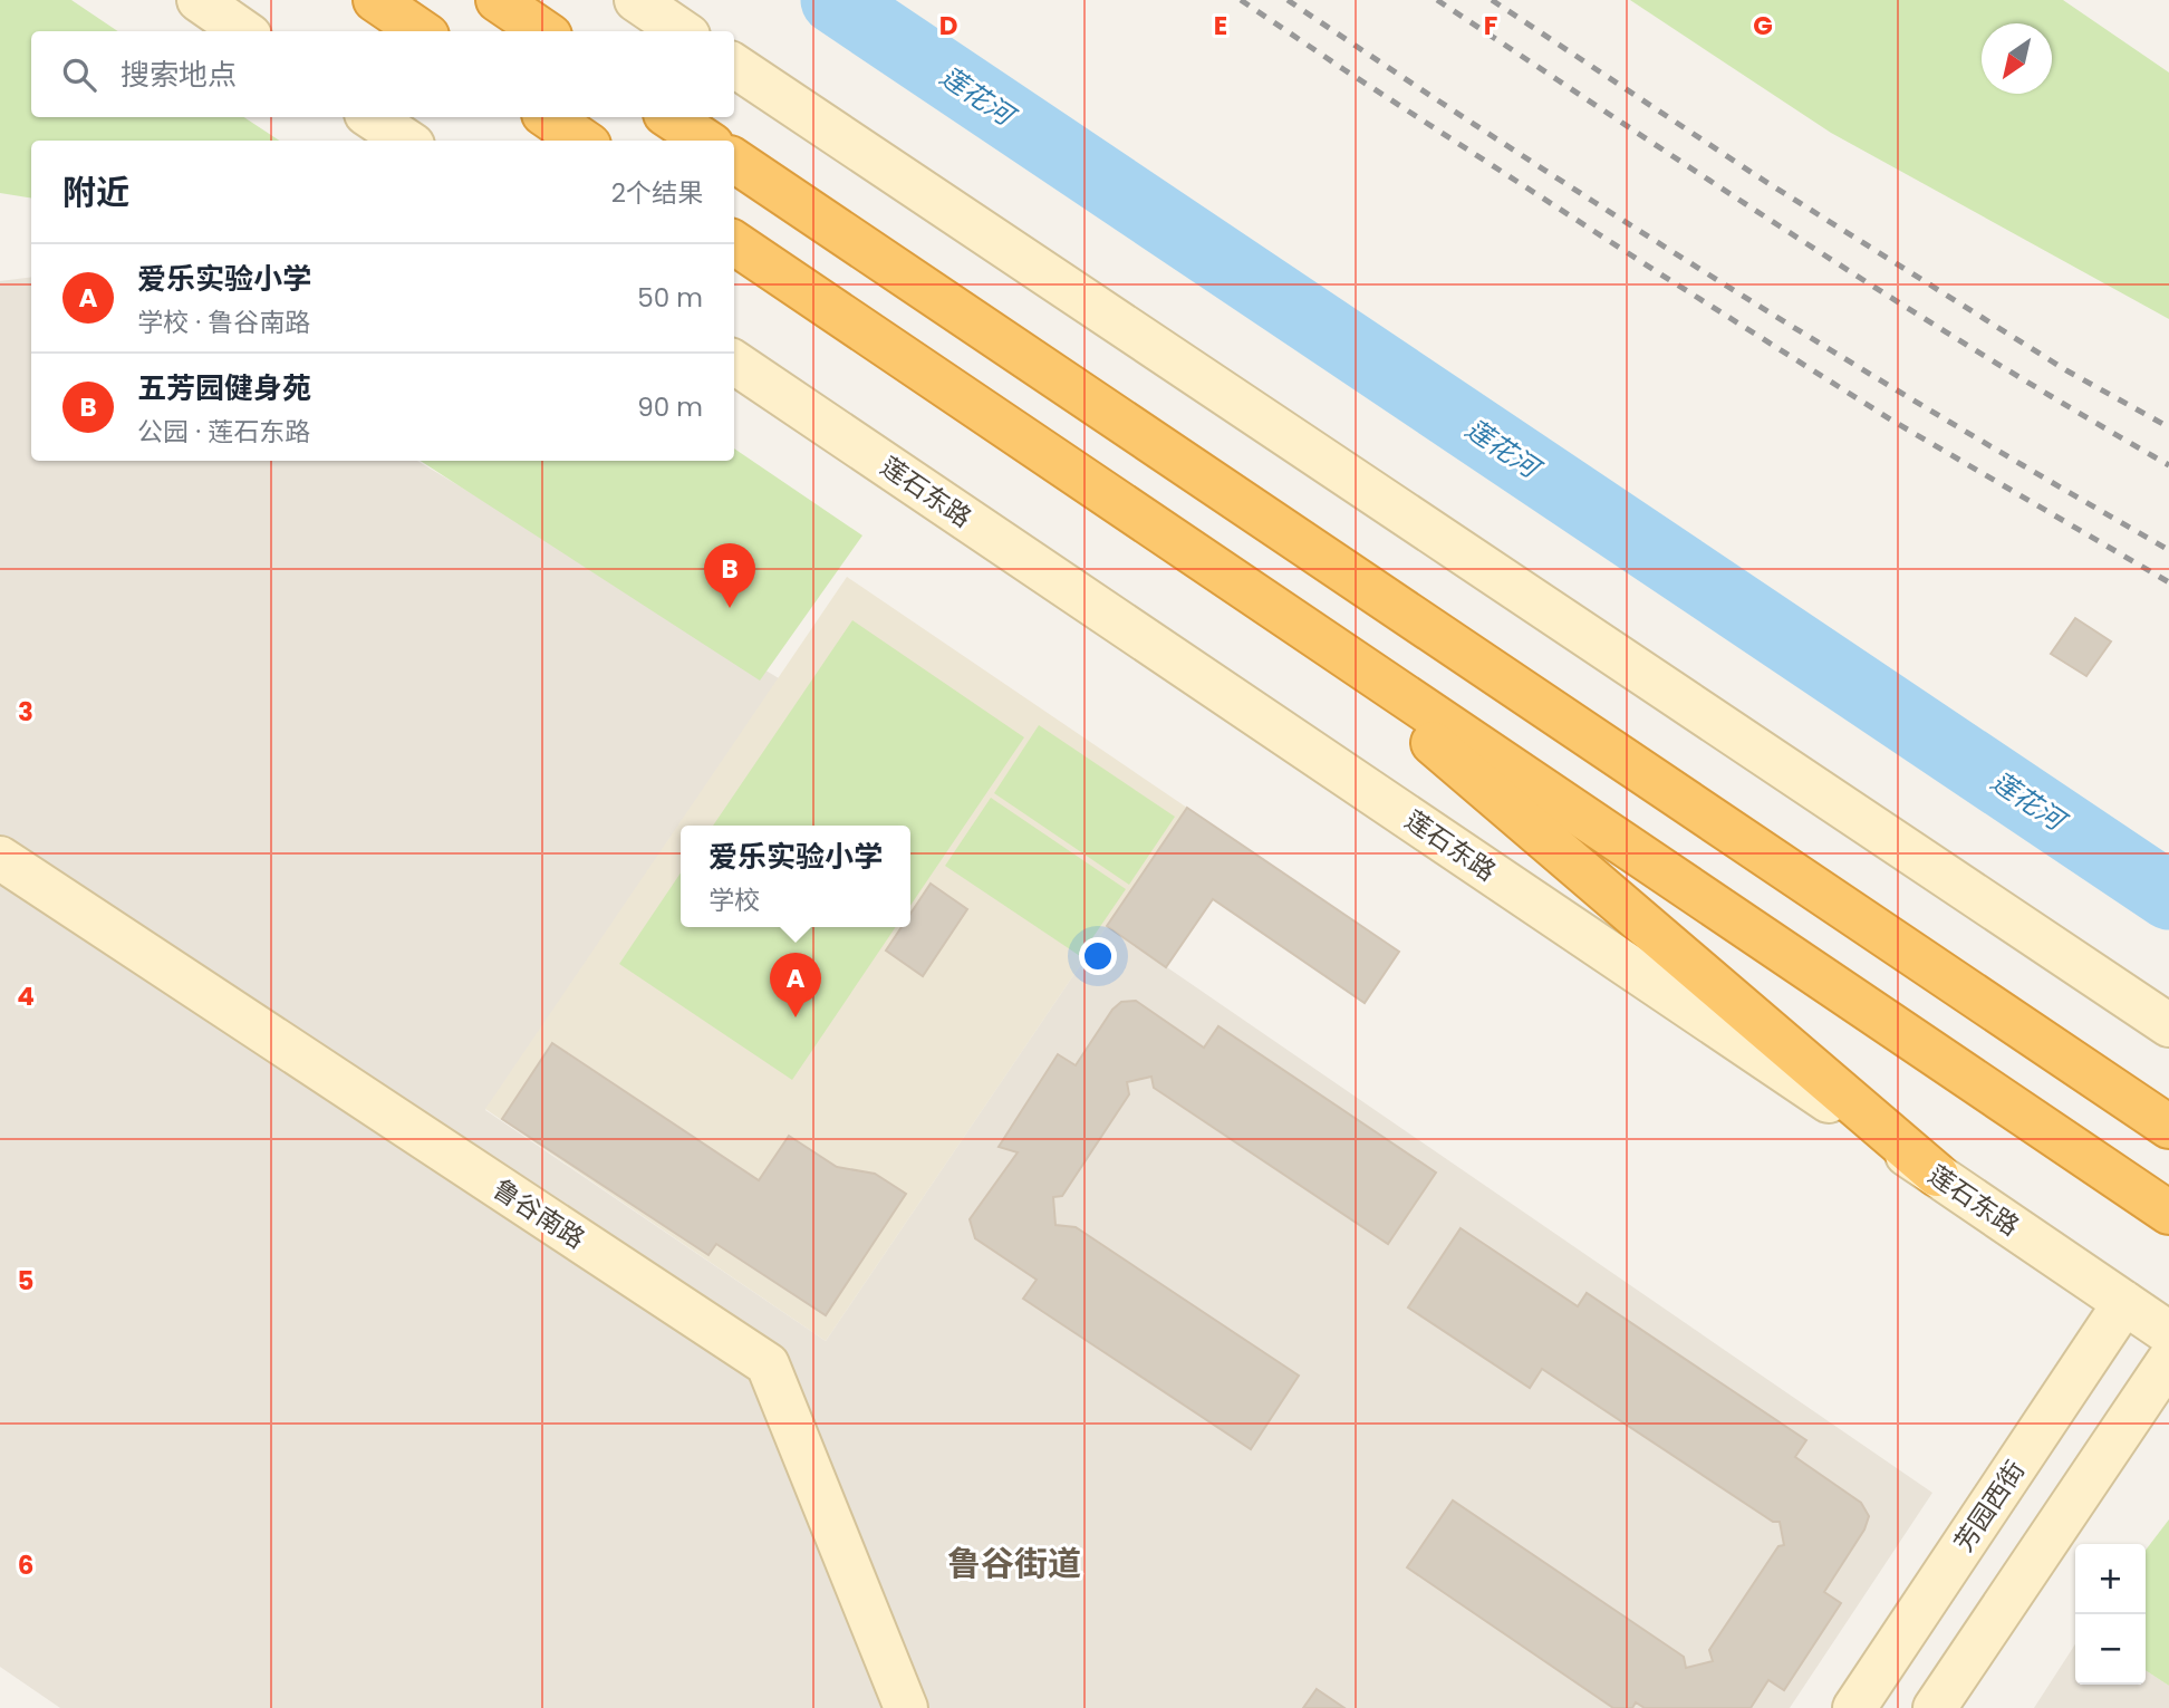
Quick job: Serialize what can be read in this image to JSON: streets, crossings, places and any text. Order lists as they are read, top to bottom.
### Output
{
  "streets": {
    "street": ["莲石东路", "鲁谷南路", "芳园西街"]
  },
  "crossings": [
    ["莲石东路", "芳园西街"]
  ],
  "districts": ["鲁谷街道"],
  "water": ["莲花河"],
  "north": "bottom left",
  "page": {
    "search": "搜索地点",
    "heading": ["附近", "2个结果"],
    "list": [
      {
        "mark": "A",
        "name": "爱乐实验小学",
        "note": "学校 · 鲁谷南路",
        "value": "50 m"
      },
      {
        "mark": "B",
        "name": "五芳园健身苑",
        "note": "公园 · 莲石东路",
        "value": "90 m"
      }
    ],
    "pins": ["B", "A"],
    "popup": ["爱乐实验小学", "学校"],
    "map_buttons": ["+", "−"]
  },
  "grid": {
    "columns": [
      "D",
      "E",
      "F",
      "G"
    ],
    "rows": [
      "3",
      "4",
      "5",
      "6"
    ]
  }
}
